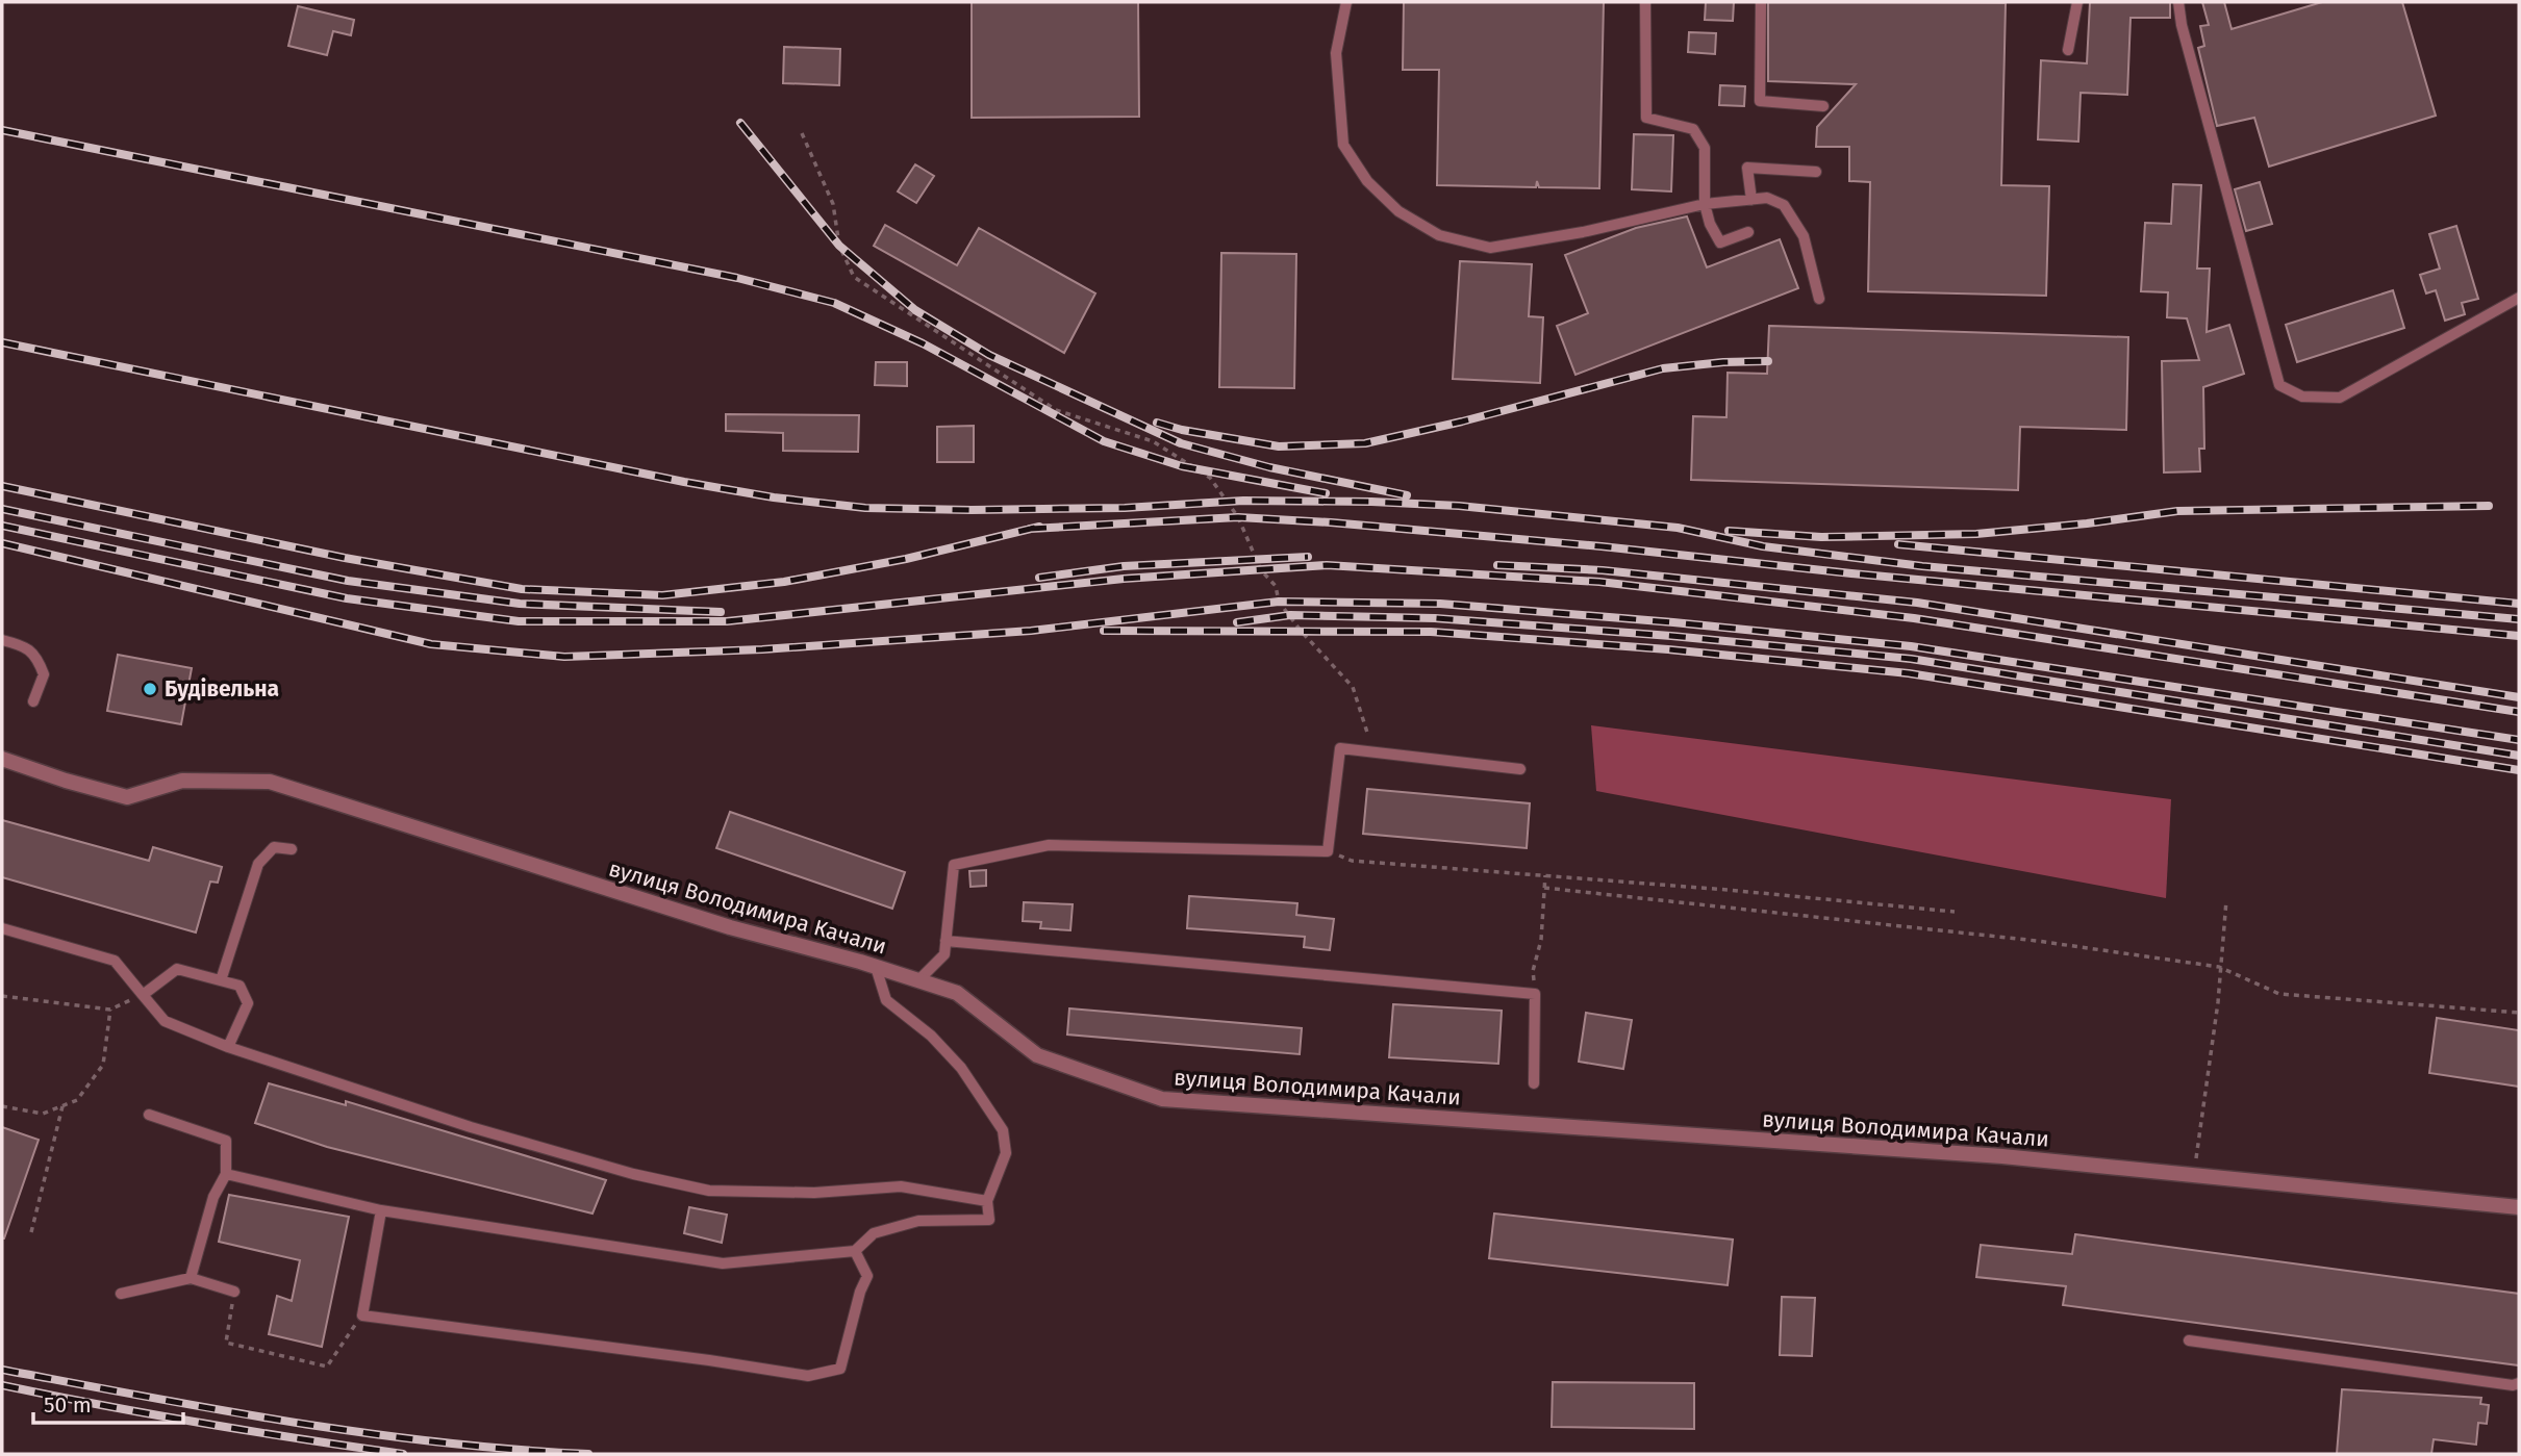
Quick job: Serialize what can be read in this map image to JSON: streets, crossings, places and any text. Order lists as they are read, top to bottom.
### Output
{
  "streets": {
    "street": ["вулиця Володимира Качали"]
  },
  "places": ["Будівельна"],
  "scale_bar": "50 m"
}
